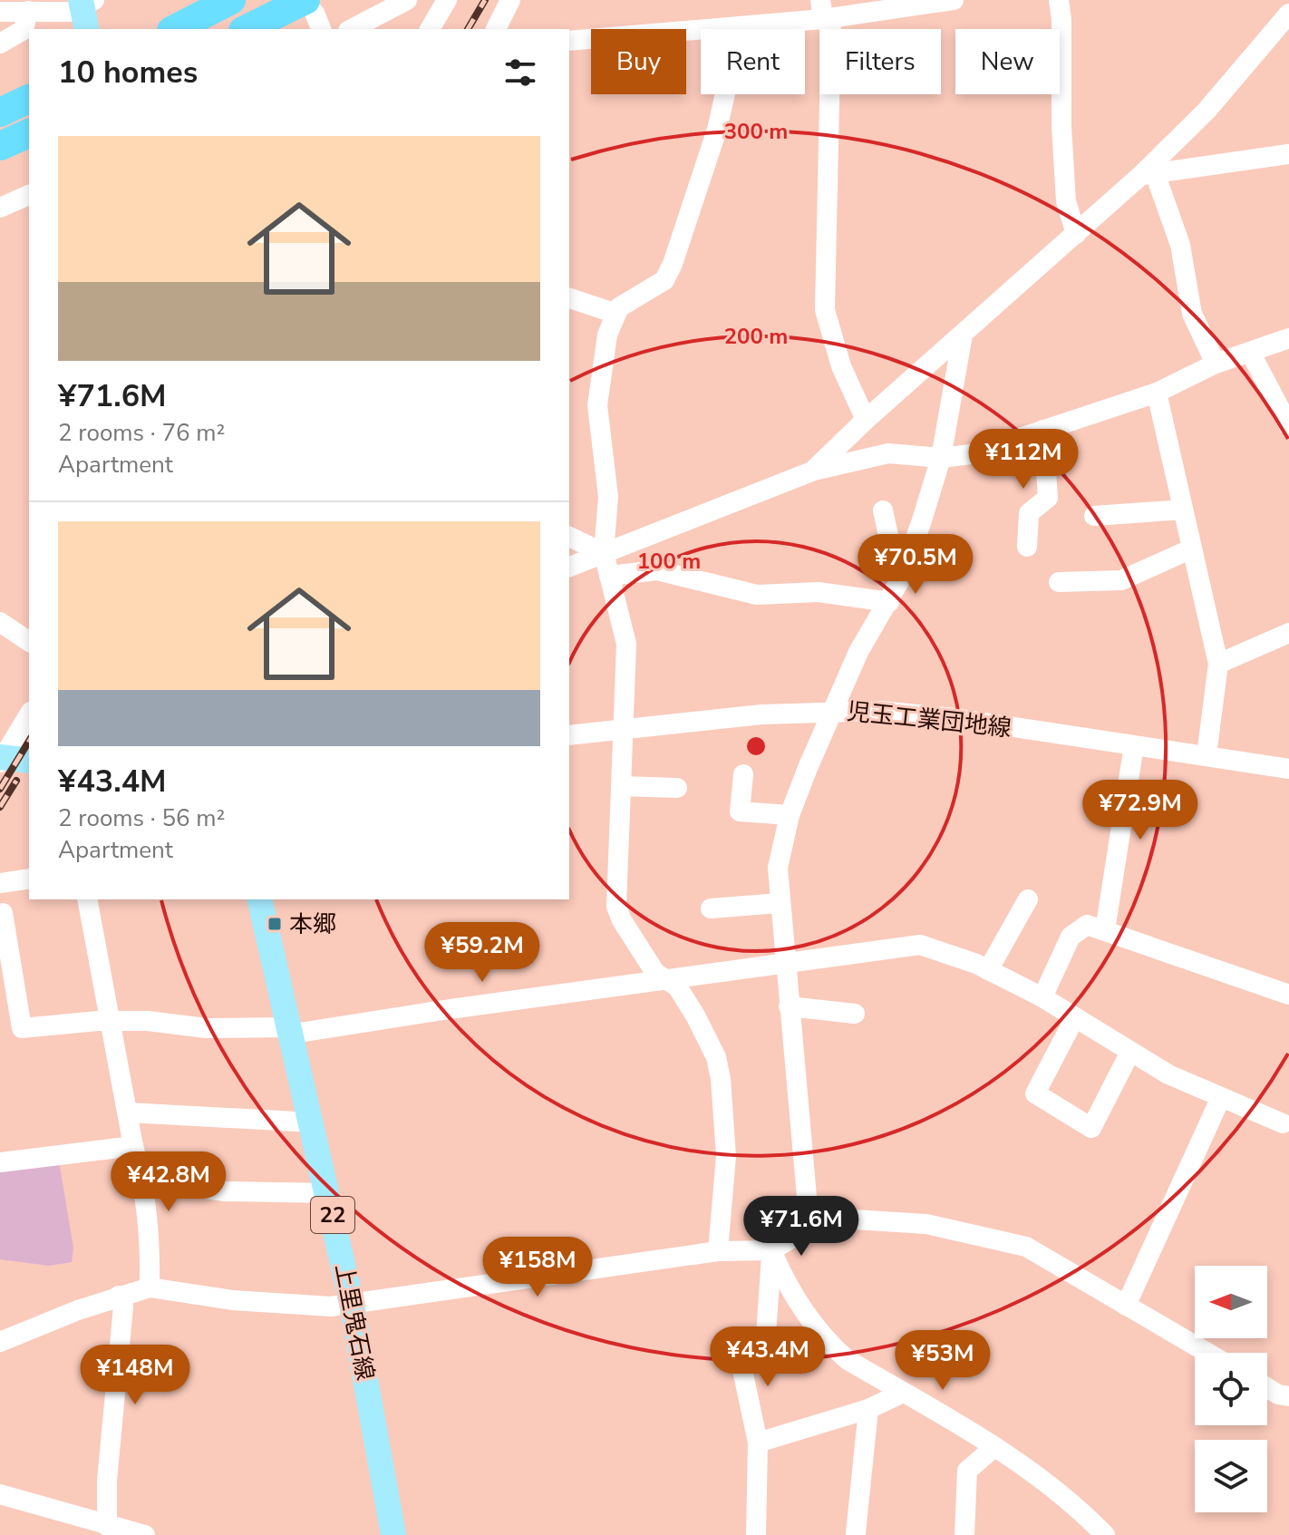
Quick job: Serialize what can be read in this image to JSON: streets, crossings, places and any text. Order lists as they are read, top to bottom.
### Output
{
  "streets": {
    "main road": ["22", "上里鬼石線"],
    "street": ["児玉工業団地線"]
  },
  "places": {
    "transit": ["本郷"]
  },
  "north": "left",
  "page": {
    "chip": [
      "Buy",
      "Rent",
      "Filters",
      "New"
    ],
    "heading": "10 homes",
    "list": [
      {
        "name": "¥71.6M",
        "note": "2 rooms · 76 m² · Apartment"
      },
      {
        "name": "¥43.4M",
        "note": "2 rooms · 56 m² · Apartment"
      }
    ],
    "price": [
      "¥112M",
      "¥70.5M",
      "¥72.9M",
      "¥59.2M",
      "¥42.8M",
      "¥71.6M",
      "¥158M",
      "¥43.4M",
      "¥53M",
      "¥148M"
    ]
  },
  "rings": ["300 m", "200 m", "100 m"]
}
